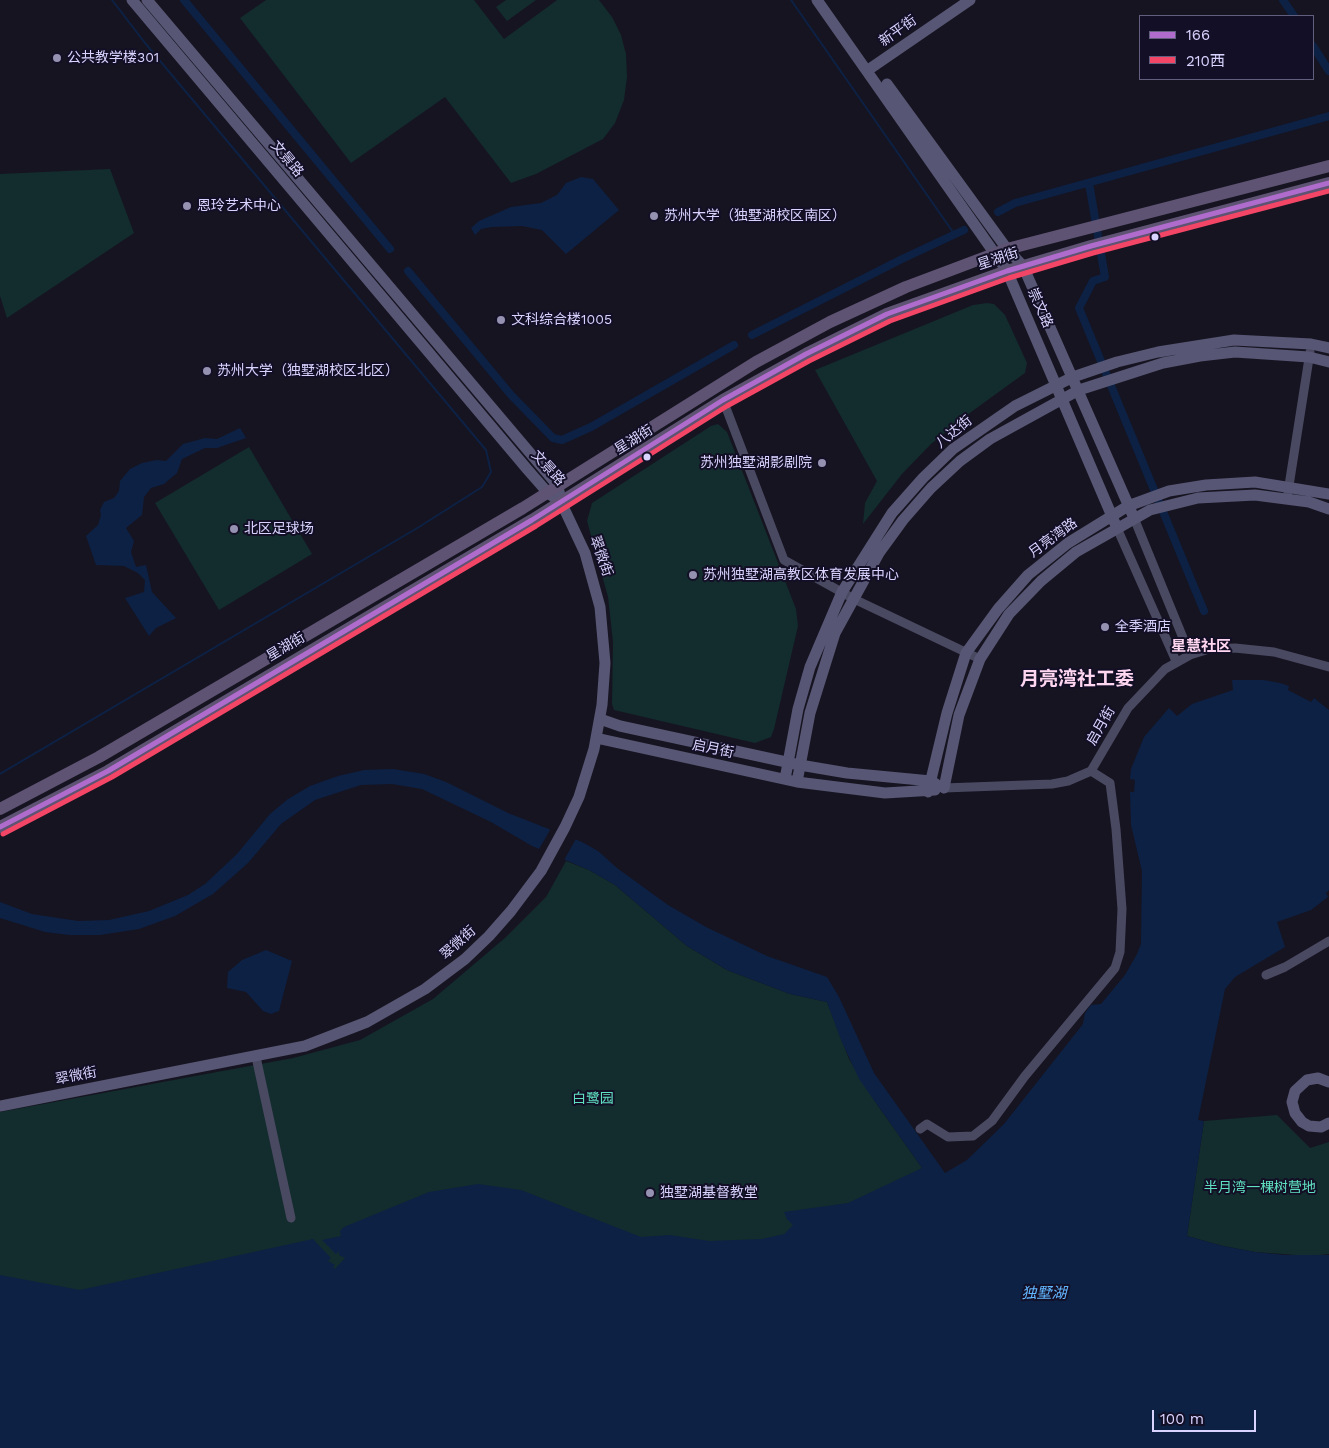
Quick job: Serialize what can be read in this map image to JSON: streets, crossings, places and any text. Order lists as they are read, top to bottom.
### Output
{
  "streets": {
    "main road": ["星湖街"],
    "street": [
      "新平街",
      "文景路",
      "崇文路",
      "八达街",
      "月亮湾路",
      "翠微街",
      "启月街"
    ]
  },
  "crossings": [
    ["新平街", "崇文路"],
    ["文景路", "星湖街"],
    ["文景路", "翠微街"],
    ["星湖街", "崇文路"],
    ["星湖街", "翠微街"],
    ["崇文路", "八达街"],
    ["崇文路", "月亮湾路"],
    ["崇文路", "启月街"],
    ["八达街", "启月街"],
    ["月亮湾路", "启月街"],
    ["翠微街", "启月街"]
  ],
  "districts": ["星慧社区", "月亮湾社工委"],
  "water": ["独墅湖"],
  "parks": ["白鹭园", "半月湾一棵树营地"],
  "places": [
    "公共教学楼301",
    "恩玲艺术中心",
    "苏州大学（独墅湖校区南区）",
    "文科综合楼1005",
    "苏州大学（独墅湖校区北区）",
    "苏州独墅湖影剧院",
    "北区足球场",
    "苏州独墅湖高教区体育发展中心",
    "全季酒店",
    "独墅湖基督教堂"
  ],
  "lines": ["transit line 166", "transit line 210西"],
  "legend": ["166", "210西"],
  "scale_bar": "100 m"
}
